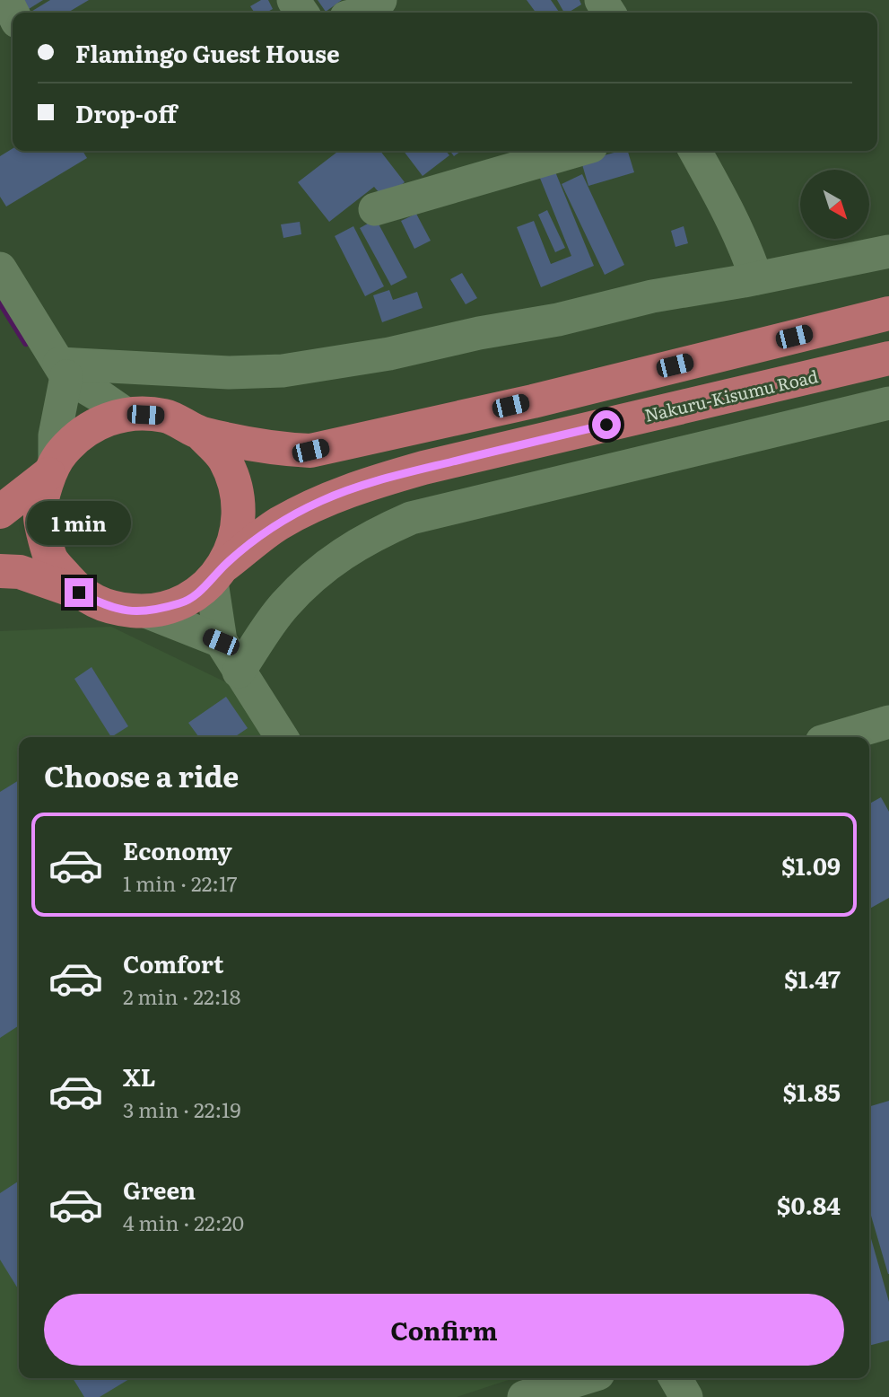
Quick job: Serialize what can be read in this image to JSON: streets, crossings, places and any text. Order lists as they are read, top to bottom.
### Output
{
  "streets": {
    "highway": ["Nakuru-Kisumu Road"]
  },
  "north": "bottom right",
  "page": {
    "banner": ["Flamingo Guest House", "Drop-off"],
    "bubble": "1 min",
    "heading": "Choose a ride",
    "list": [
      {
        "name": "Economy",
        "note": "1 min · 22:17",
        "value": "$1.09"
      },
      {
        "name": "Comfort",
        "note": "2 min · 22:18",
        "value": "$1.47"
      },
      {
        "name": "XL",
        "note": "3 min · 22:19",
        "value": "$1.85"
      },
      {
        "name": "Green",
        "note": "4 min · 22:20",
        "value": "$0.84"
      }
    ],
    "buttons": "Confirm"
  }
}
